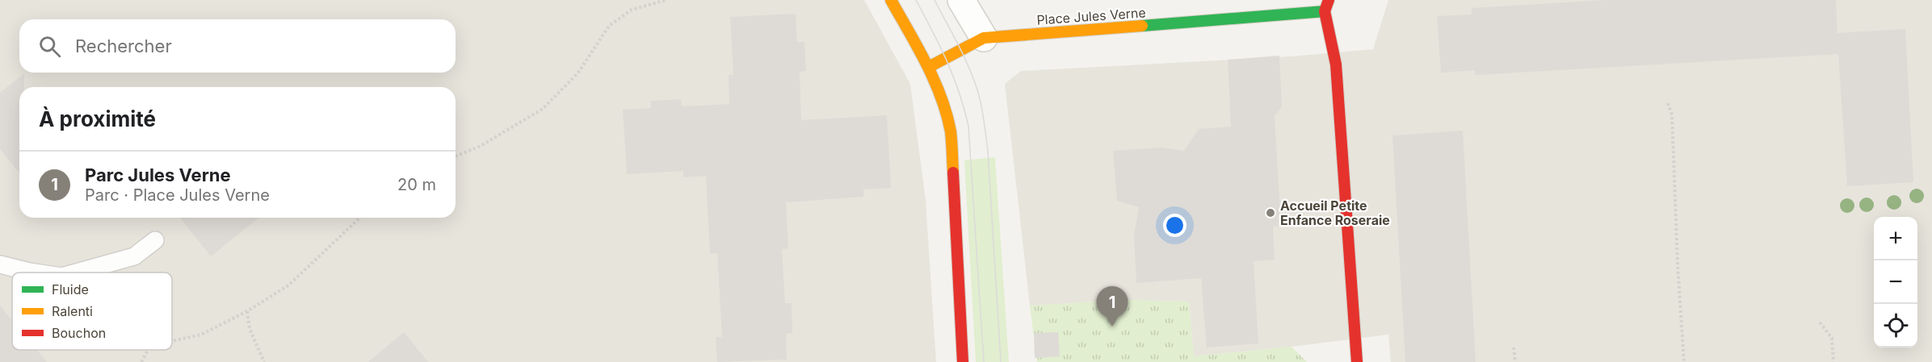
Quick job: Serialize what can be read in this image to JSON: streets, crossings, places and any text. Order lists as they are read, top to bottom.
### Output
{
  "streets": {
    "street": ["Place Jules Verne"]
  },
  "places": ["Accueil Petite Enfance Roseraie"],
  "legend": ["Fluide", "Ralenti", "Bouchon"],
  "page": {
    "search": "Rechercher",
    "heading": "À proximité",
    "list": [
      {
        "mark": "1",
        "name": "Parc Jules Verne",
        "note": "Parc · Place Jules Verne",
        "value": "20 m"
      }
    ],
    "map_buttons": ["+", "−"],
    "pins": "1"
  }
}
